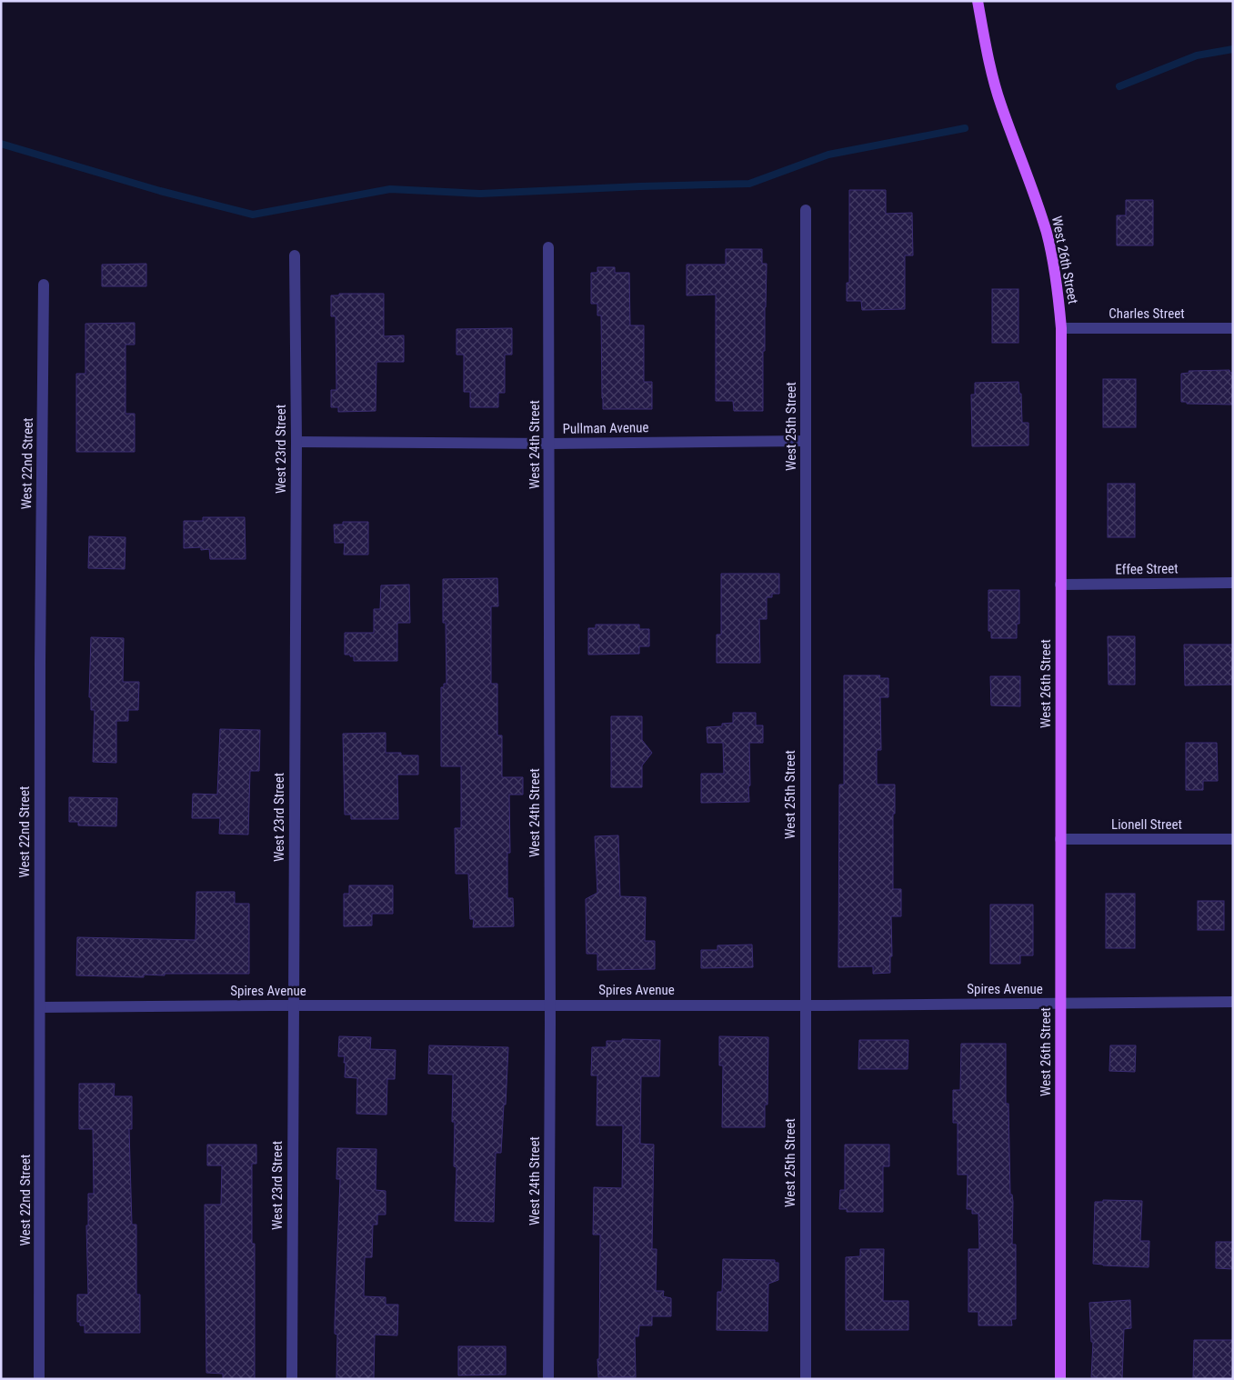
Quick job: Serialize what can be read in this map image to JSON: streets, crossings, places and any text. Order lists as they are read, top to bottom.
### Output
{
  "streets": {
    "main road": ["West 26th Street"],
    "street": [
      "Charles Street",
      "West 25th Street",
      "Pullman Avenue",
      "West 24th Street",
      "West 23rd Street",
      "West 22nd Street",
      "Effee Street",
      "Lionell Street",
      "Spires Avenue"
    ]
  },
  "crossings": [
    ["West 26th Street", "Charles Street"],
    ["West 26th Street", "Effee Street"],
    ["West 26th Street", "Lionell Street"],
    ["West 26th Street", "Spires Avenue"],
    ["West 25th Street", "Pullman Avenue"],
    ["West 25th Street", "Spires Avenue"],
    ["Pullman Avenue", "West 24th Street"],
    ["Pullman Avenue", "West 23rd Street"],
    ["West 24th Street", "Spires Avenue"],
    ["West 23rd Street", "Spires Avenue"],
    ["West 22nd Street", "Spires Avenue"]
  ]
}
